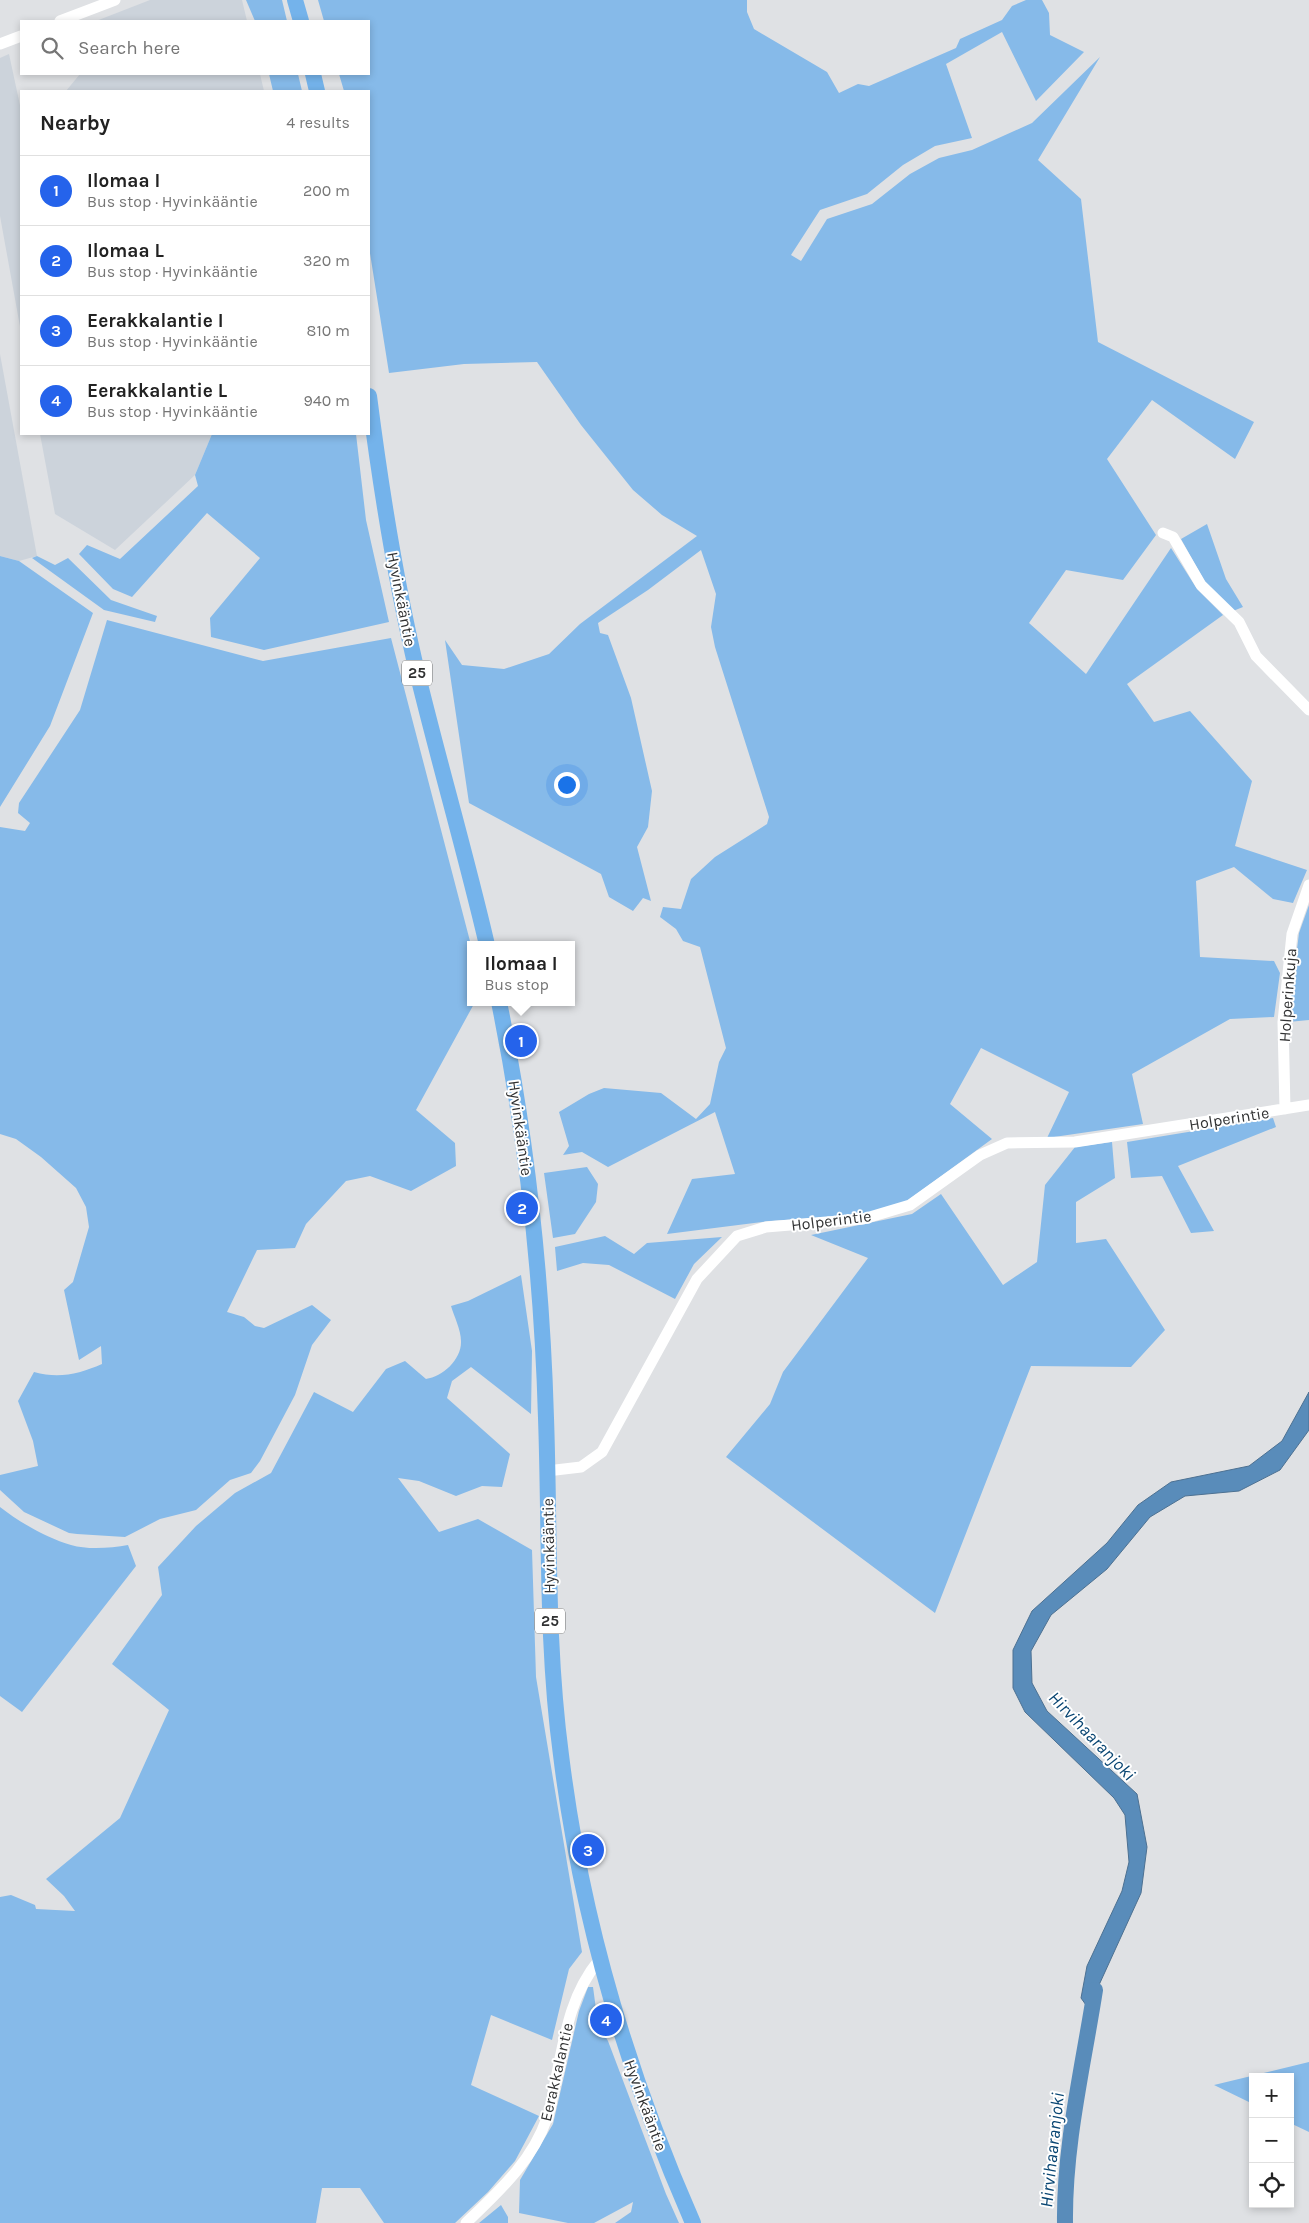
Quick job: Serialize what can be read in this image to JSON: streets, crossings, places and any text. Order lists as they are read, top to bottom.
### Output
{
  "streets": {
    "highway": ["Hyvinkääntie", "25"],
    "street": ["Holperinkuja", "Holperintie", "Eerakkalantie"]
  },
  "crossings": [
    ["Hyvinkääntie", "Holperintie"],
    ["Hyvinkääntie", "Eerakkalantie"],
    ["Holperinkuja", "Holperintie"]
  ],
  "water": ["Hirvihaaranjoki"],
  "page": {
    "search": "Search here",
    "heading": ["Nearby", "4 results"],
    "list": [
      {
        "mark": "1",
        "name": "Ilomaa I",
        "note": "Bus stop · Hyvinkääntie",
        "value": "200 m"
      },
      {
        "mark": "2",
        "name": "Ilomaa L",
        "note": "Bus stop · Hyvinkääntie",
        "value": "320 m"
      },
      {
        "mark": "3",
        "name": "Eerakkalantie I",
        "note": "Bus stop · Hyvinkääntie",
        "value": "810 m"
      },
      {
        "mark": "4",
        "name": "Eerakkalantie L",
        "note": "Bus stop · Hyvinkääntie",
        "value": "940 m"
      }
    ],
    "popup": ["Ilomaa I", "Bus stop"],
    "pins": [
      "1",
      "2",
      "3",
      "4"
    ],
    "map_buttons": ["+", "−"]
  }
}
